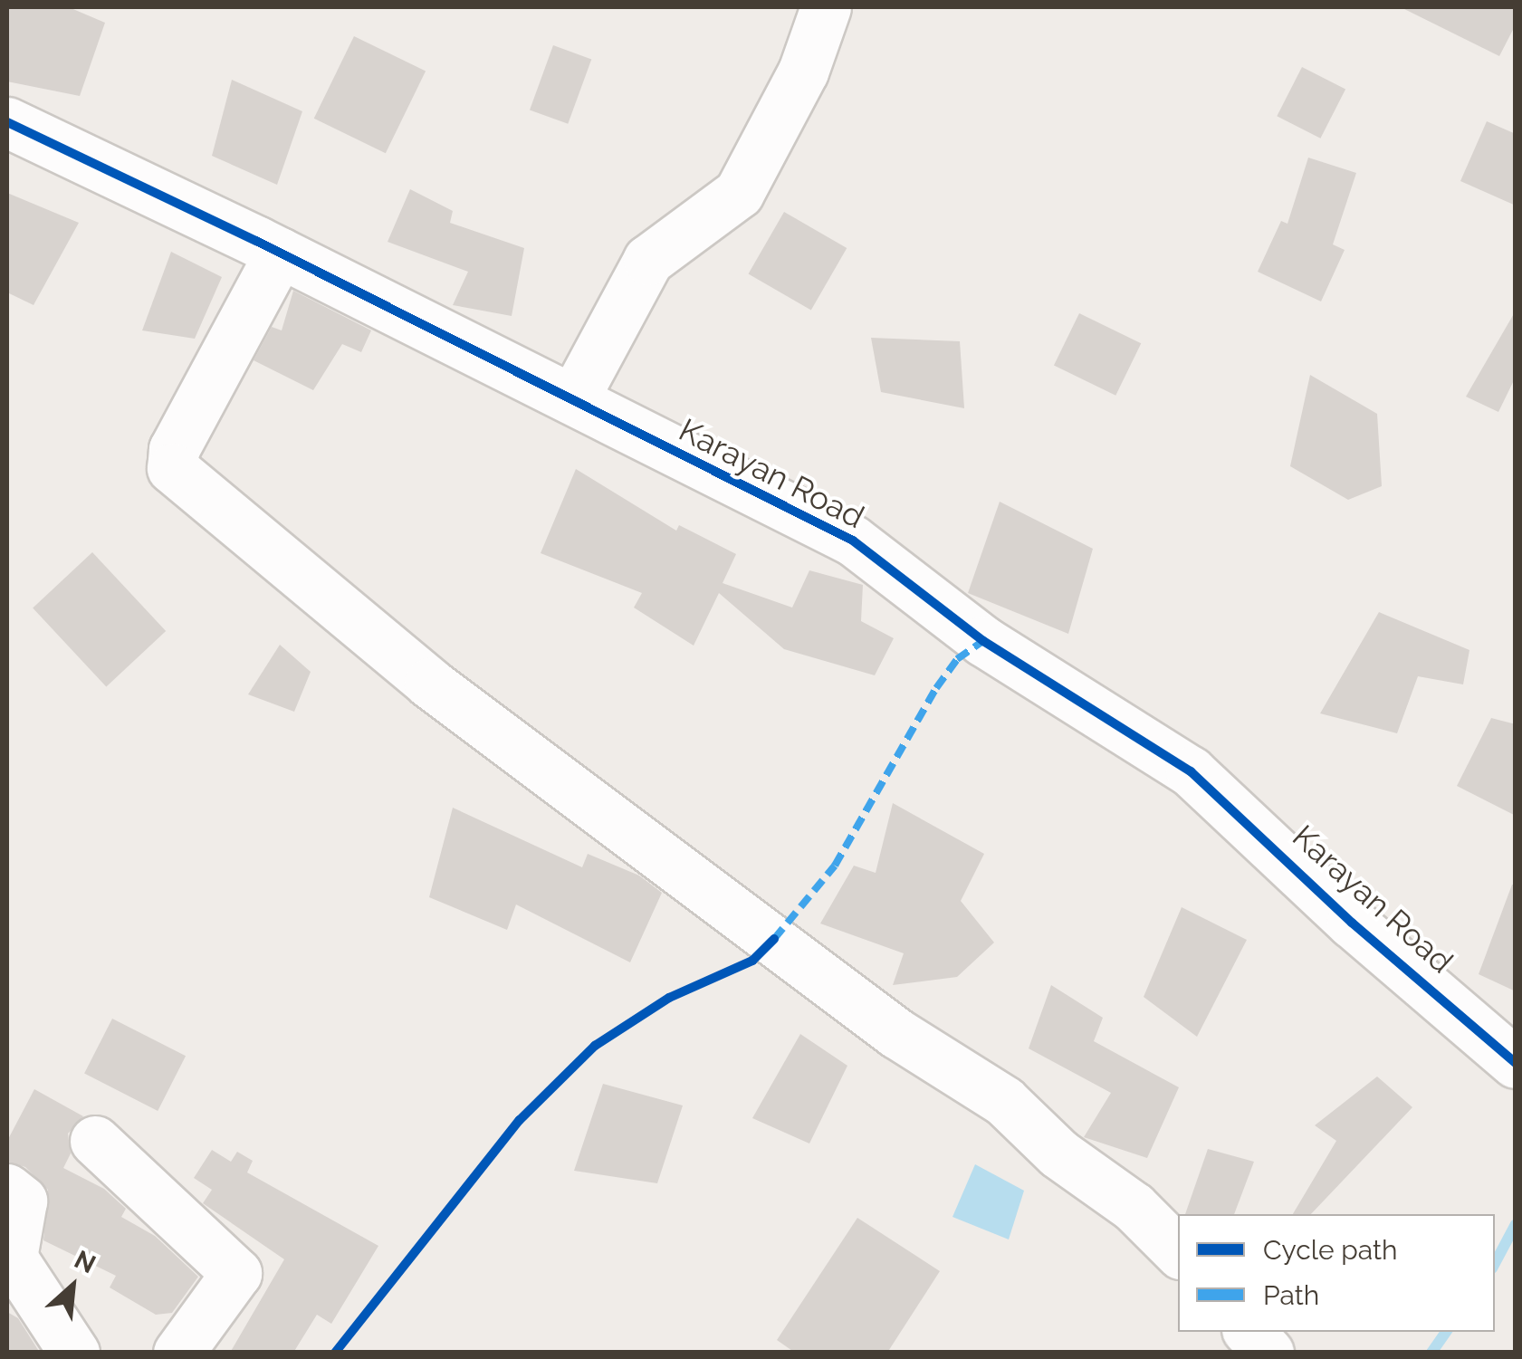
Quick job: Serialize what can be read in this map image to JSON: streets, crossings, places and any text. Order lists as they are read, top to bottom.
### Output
{
  "streets": {
    "street": ["Karayan Road"]
  },
  "legend": ["Cycle path", "Path"],
  "north": "top right"
}
